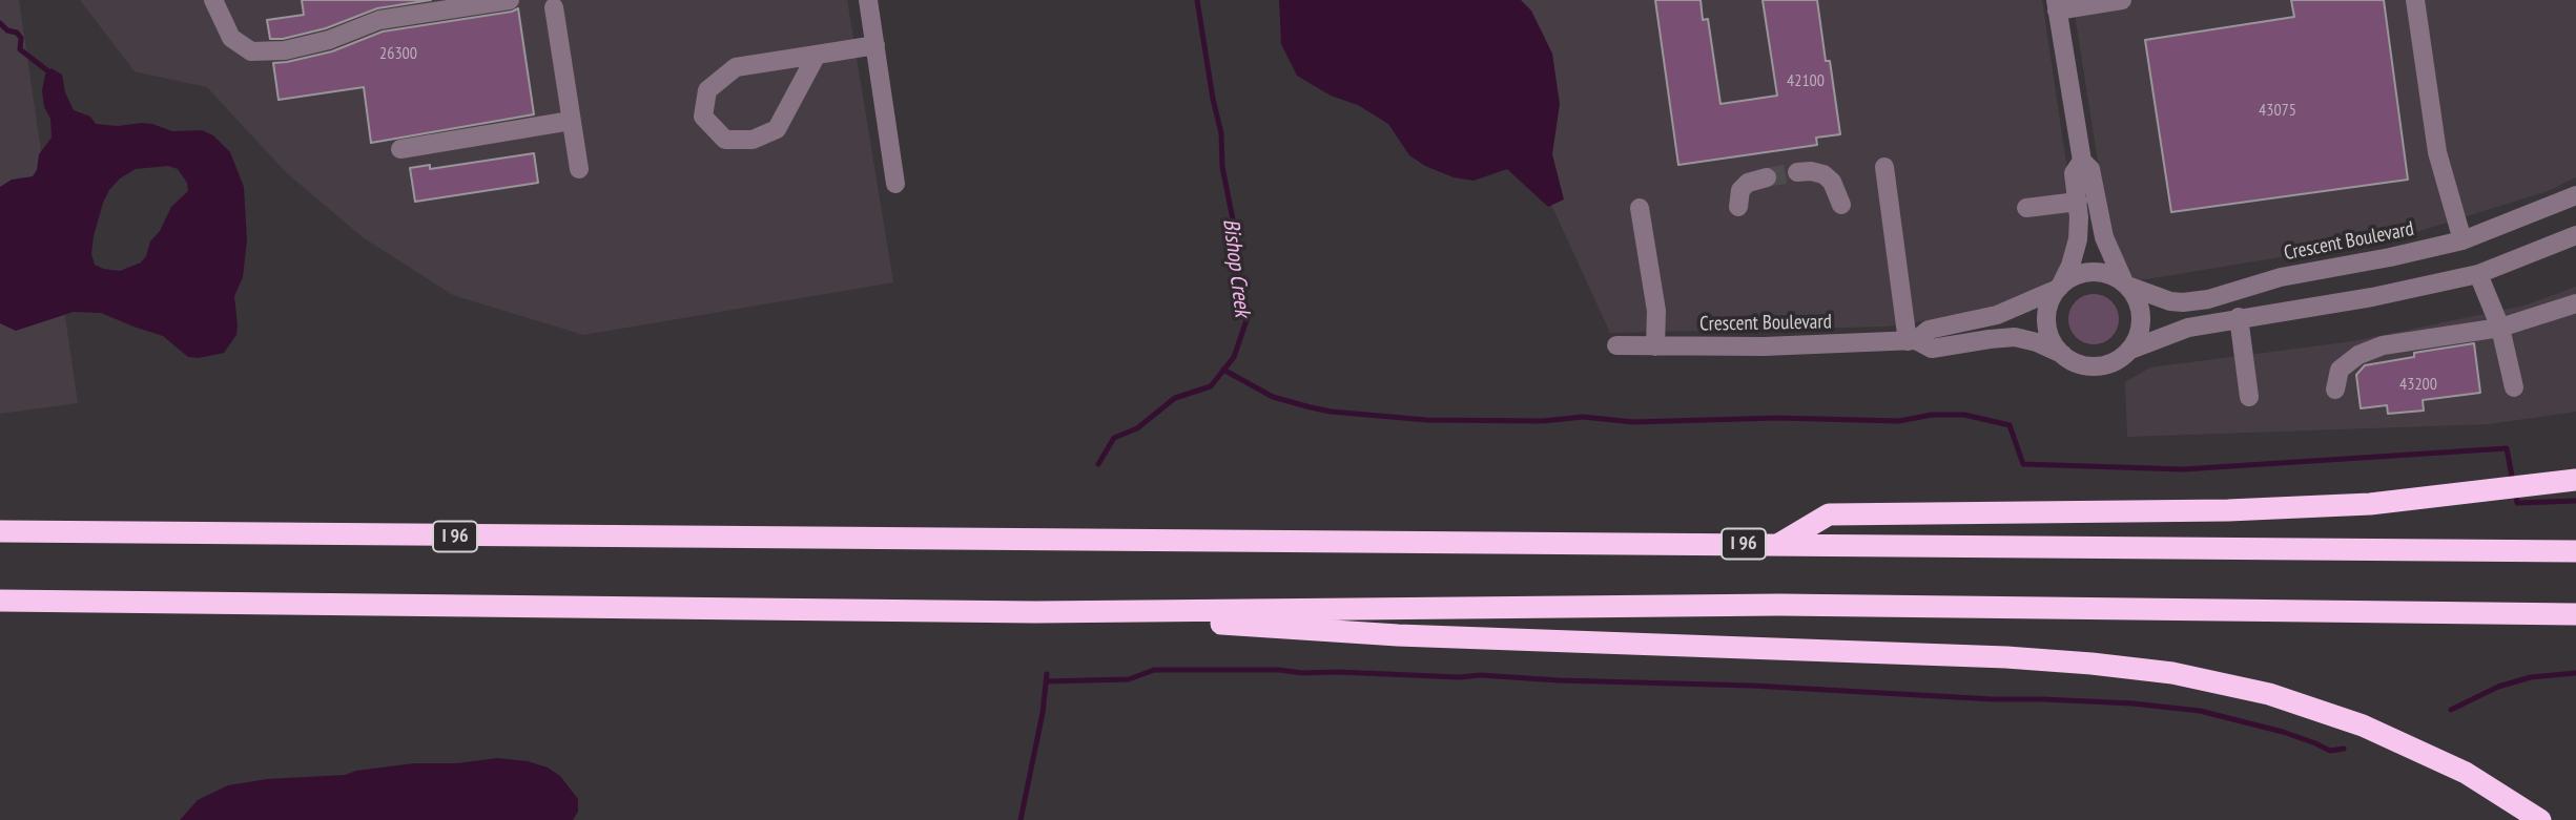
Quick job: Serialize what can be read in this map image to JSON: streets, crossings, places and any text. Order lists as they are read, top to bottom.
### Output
{
  "streets": {
    "highway": ["I 96"],
    "street": ["Crescent Boulevard"]
  },
  "water": ["Bishop Creek"],
  "house_numbers": [
    "26300",
    "42100",
    "43075",
    "43200"
  ]
}
